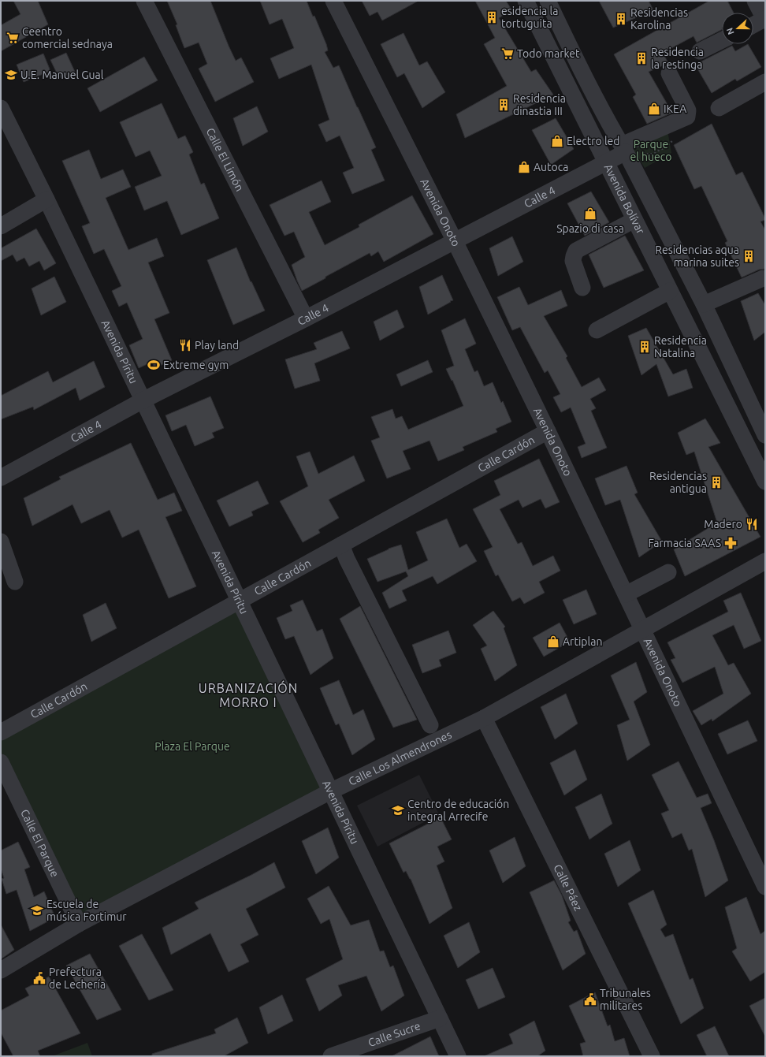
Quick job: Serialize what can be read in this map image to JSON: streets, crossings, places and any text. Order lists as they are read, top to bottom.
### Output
{
  "streets": {
    "street": [
      "Calle El Limón",
      "Calle 4",
      "Avenida Bolívar",
      "Avenida Onoto",
      "Avenida Píritu",
      "Calle Cardón",
      "Calle Los Almendrones",
      "Calle El Parque",
      "Calle Páez",
      "Calle Sucre"
    ]
  },
  "crossings": [
    ["Calle El Limón", "Calle 4"],
    ["Calle 4", "Avenida Bolívar"],
    ["Calle 4", "Avenida Onoto"],
    ["Calle 4", "Avenida Píritu"],
    ["Avenida Onoto", "Calle Cardón"],
    ["Avenida Onoto", "Calle Los Almendrones"],
    ["Avenida Píritu", "Calle Cardón"],
    ["Avenida Píritu", "Calle Los Almendrones"],
    ["Avenida Píritu", "Calle Sucre"],
    ["Calle Los Almendrones", "Calle El Parque"],
    ["Calle Los Almendrones", "Calle Páez"]
  ],
  "districts": ["URBANIZACIÓN MORRO I"],
  "parks": ["Parque el hueco", "Plaza El Parque"],
  "places": {
    "building": [
      "esidencia la tortuguita",
      "Residencias Karolina",
      "Residencia la restinga",
      "Residencia dinastia III",
      "Residencias aqua marina suites",
      "Residencia Natalina",
      "Residencias antigua"
    ],
    "supermarket": ["Ceentro comercial sednaya", "Todo market"],
    "school or university": ["U.E. Manuel Gual", "Centro de educación integral Arrecife", "Escuela de música Fortimur"],
    "shop": [
      "IKEA",
      "Electro led",
      "Autoca",
      "Spazio di casa",
      "Artiplan"
    ],
    "restaurant": ["Play land", "Madero"],
    "sports": ["Extreme gym"],
    "pharmacy": ["Farmacia SAAS"],
    "public building": ["Prefectura de Lechería", "Tribunales militares"]
  },
  "north": "left"
}
